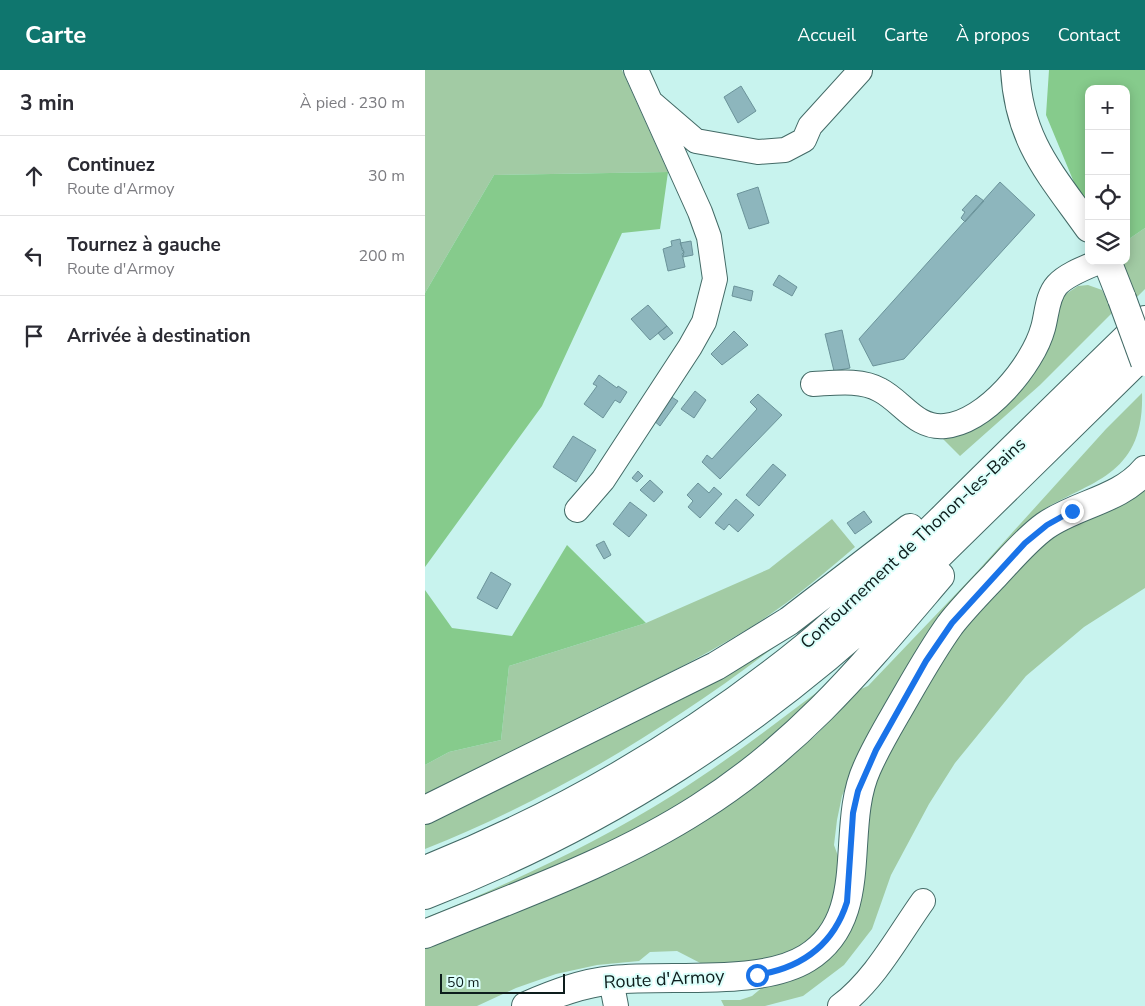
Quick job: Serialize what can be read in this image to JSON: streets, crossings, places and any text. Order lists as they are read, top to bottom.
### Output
{
  "streets": {
    "main road": ["Contournement de Thonon-les-Bains", "Route d'Armoy"]
  },
  "scale_bar": "50 m",
  "page": {
    "header": "Carte",
    "nav": [
      "Accueil",
      "Carte",
      "À propos",
      "Contact"
    ],
    "heading": ["3 min", "À pied · 230 m"],
    "map_buttons": ["+", "−"],
    "list": [
      ["Continuez", "Route d'Armoy", "30 m"],
      ["Tournez à gauche", "Route d'Armoy", "200 m"],
      "Arrivée à destination"
    ],
    "scale": "50 m"
  }
}
